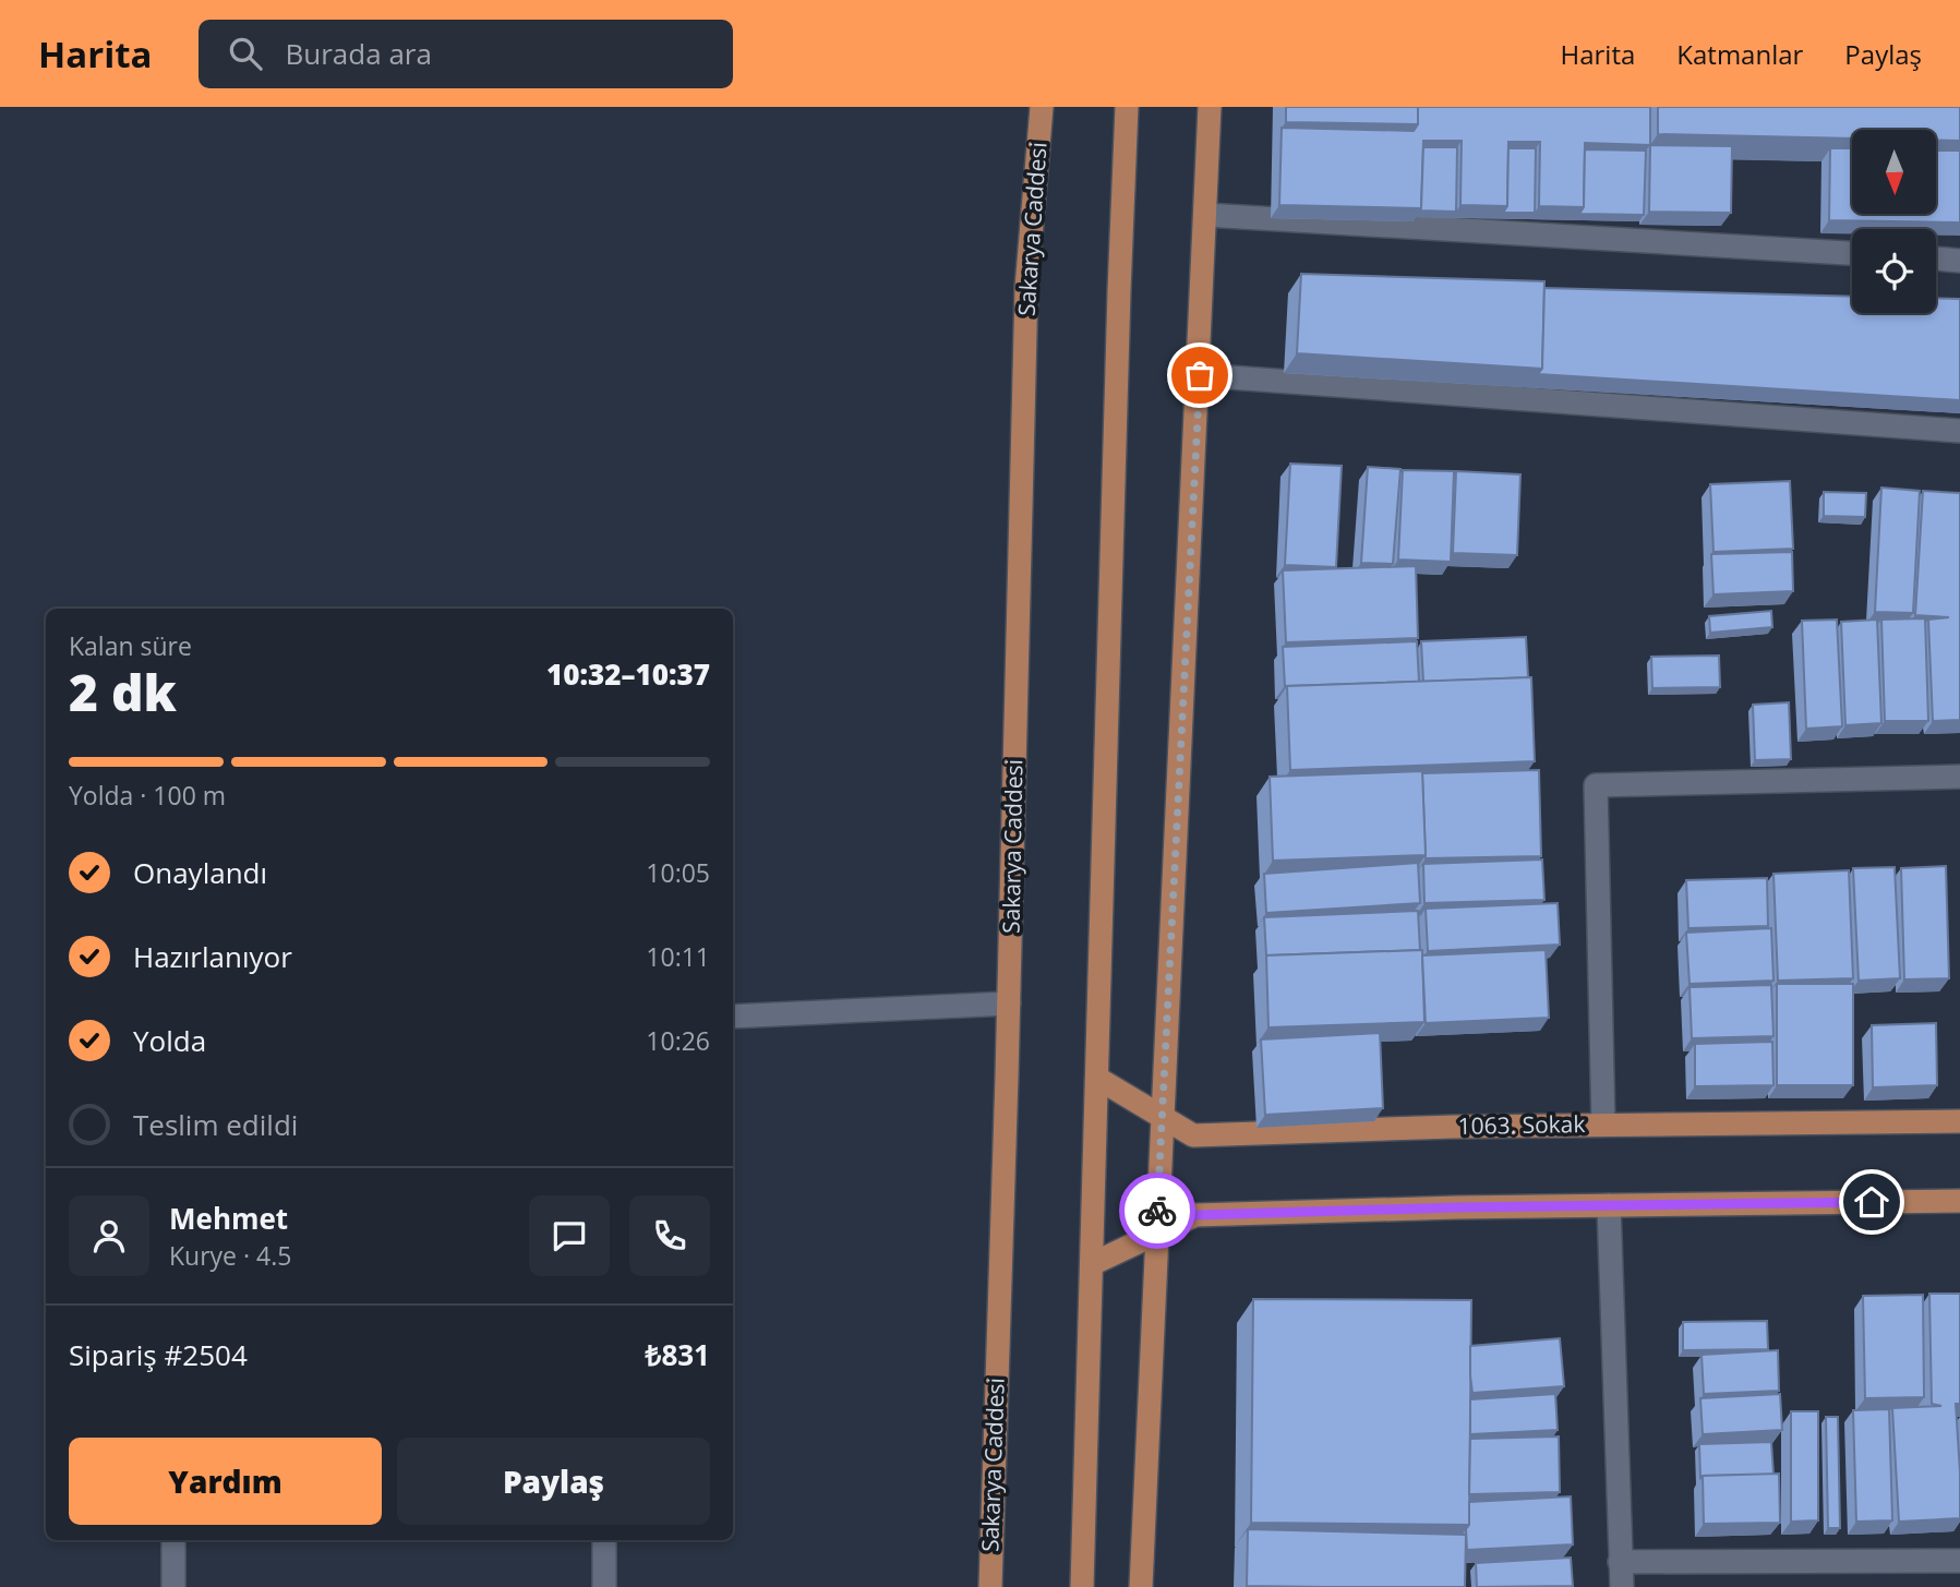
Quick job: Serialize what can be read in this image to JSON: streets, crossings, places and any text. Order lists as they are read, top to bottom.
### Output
{
  "streets": {
    "main road": ["Sakarya Caddesi", "1063. Sokak"]
  },
  "north": "bottom",
  "page": {
    "header": "Harita",
    "search": "Burada ara",
    "nav": ["Harita", "Katmanlar", "Paylaş"],
    "heading": ["2 dk", "Kalan süre", "10:32–10:37"],
    "panel": [
      "Mehmet",
      "Kurye · 4.5",
      "Sipariş #2504",
      "₺831"
    ],
    "bar": "Yolda · 100 m",
    "list": [
      ["Onaylandı", "10:05"],
      ["Hazırlanıyor", "10:11"],
      ["Yolda", "10:26"],
      "Teslim edildi"
    ],
    "buttons": ["Yardım", "Paylaş"]
  }
}
